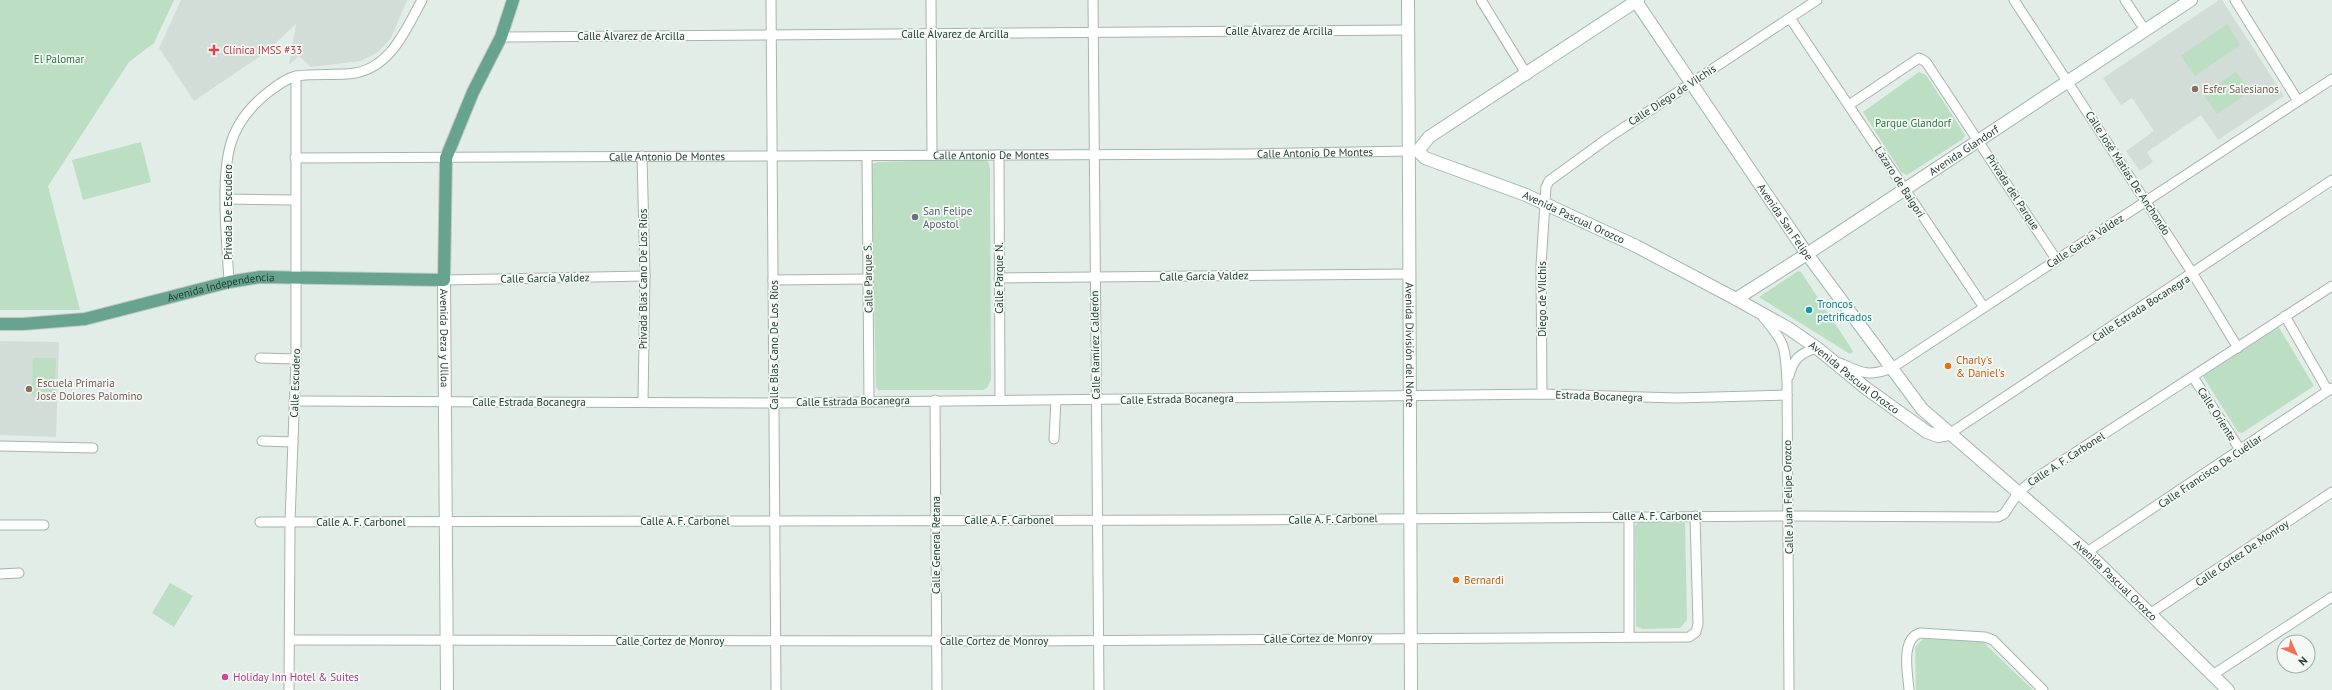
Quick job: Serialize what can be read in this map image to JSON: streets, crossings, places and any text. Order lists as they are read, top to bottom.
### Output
{
  "streets": {
    "main road": [
      "Avenida Glandorf",
      "Avenida Pascual Orozco",
      "Avenida San Felipe",
      "Avenida Independencia",
      "Avenida Deza y Ulloa",
      "Avenida División del Norte"
    ],
    "street": [
      "Calle Álvarez de Arcilla",
      "Calle Diego de Vilchis",
      "Calle Antonio De Montes",
      "Calle José Matías De Anchondo",
      "Lázaro de Baigori",
      "Privada del Parque",
      "Privada De Escudero",
      "Calle García Valdez",
      "Calle Parque S.",
      "Calle Parque N.",
      "Privada Blas Cano De Los Ríos",
      "Diego de VIlchis",
      "Calle Estrada Bocanegra",
      "Calle Blas Cano De Los Ríos",
      "Calle Ramírez Calderón",
      "Calle Escudero",
      "Estrada Bocanegra",
      "Calle Oriente",
      "Calle A. F. Carbonel",
      "Calle Francisco De Cuéllar",
      "Calle Juan Felipe Orozco",
      "Calle General Retana",
      "Calle Cortez De Monroy",
      "Calle Cortez de Monroy"
    ]
  },
  "crossings": [
    ["Calle Álvarez de Arcilla", "Avenida Deza y Ulloa"],
    ["Calle Álvarez de Arcilla", "Calle Blas Cano De Los Ríos"],
    ["Calle Álvarez de Arcilla", "Calle Ramírez Calderón"],
    ["Calle Álvarez de Arcilla", "Avenida División del Norte"],
    ["Calle Diego de Vilchis", "Lázaro de Baigori"],
    ["Calle Diego de Vilchis", "Avenida Pascual Orozco"],
    ["Calle Diego de Vilchis", "Avenida San Felipe"],
    ["Calle Diego de Vilchis", "Diego de VIlchis"],
    ["Avenida Glandorf", "Calle José Matías De Anchondo"],
    ["Avenida Glandorf", "Lázaro de Baigori"],
    ["Avenida Glandorf", "Privada del Parque"],
    ["Avenida Glandorf", "Avenida Pascual Orozco"],
    ["Avenida Glandorf", "Avenida San Felipe"],
    ["Calle Antonio De Montes", "Avenida Pascual Orozco"],
    ["Calle Antonio De Montes", "Calle Parque S."],
    ["Calle Antonio De Montes", "Calle Parque N."],
    ["Calle Antonio De Montes", "Privada Blas Cano De Los Ríos"],
    ["Calle Antonio De Montes", "Avenida Deza y Ulloa"],
    ["Calle Antonio De Montes", "Calle Blas Cano De Los Ríos"],
    ["Calle Antonio De Montes", "Calle Ramírez Calderón"],
    ["Calle Antonio De Montes", "Avenida División del Norte"],
    ["Calle Antonio De Montes", "Calle Escudero"],
    ["Calle José Matías De Anchondo", "Calle García Valdez"],
    ["Calle José Matías De Anchondo", "Calle Estrada Bocanegra"],
    ["Calle José Matías De Anchondo", "Calle A. F. Carbonel"],
    ["Lázaro de Baigori", "Privada del Parque"],
    ["Lázaro de Baigori", "Calle García Valdez"],
    ["Privada del Parque", "Calle García Valdez"],
    ["Privada De Escudero", "Avenida Independencia"],
    ["Privada De Escudero", "Calle Escudero"],
    ["Avenida Pascual Orozco", "Avenida San Felipe"],
    ["Avenida Pascual Orozco", "Calle García Valdez"],
    ["Avenida Pascual Orozco", "Diego de VIlchis"],
    ["Avenida Pascual Orozco", "Calle Estrada Bocanegra"],
    ["Avenida Pascual Orozco", "Avenida División del Norte"],
    ["Avenida Pascual Orozco", "Calle A. F. Carbonel"],
    ["Avenida Pascual Orozco", "Calle Francisco De Cuéllar"],
    ["Avenida Pascual Orozco", "Calle Juan Felipe Orozco"],
    ["Avenida Pascual Orozco", "Calle Cortez De Monroy"],
    ["Avenida San Felipe", "Calle García Valdez"],
    ["Avenida San Felipe", "Calle Estrada Bocanegra"],
    ["Calle García Valdez", "Calle Parque N."],
    ["Calle García Valdez", "Privada Blas Cano De Los Ríos"],
    ["Calle García Valdez", "Avenida Independencia"],
    ["Calle García Valdez", "Avenida Deza y Ulloa"],
    ["Calle García Valdez", "Calle Ramírez Calderón"],
    ["Calle García Valdez", "Avenida División del Norte"],
    ["Calle Parque S.", "Calle Estrada Bocanegra"],
    ["Calle Parque N.", "Calle Estrada Bocanegra"],
    ["Privada Blas Cano De Los Ríos", "Calle Estrada Bocanegra"],
    ["Avenida Independencia", "Avenida Deza y Ulloa"],
    ["Avenida Independencia", "Calle Escudero"],
    ["Diego de VIlchis", "Estrada Bocanegra"],
    ["Calle Estrada Bocanegra", "Avenida Deza y Ulloa"],
    ["Calle Estrada Bocanegra", "Calle Blas Cano De Los Ríos"],
    ["Calle Estrada Bocanegra", "Calle Ramírez Calderón"],
    ["Calle Estrada Bocanegra", "Avenida División del Norte"],
    ["Calle Estrada Bocanegra", "Calle Escudero"],
    ["Calle Estrada Bocanegra", "Estrada Bocanegra"],
    ["Calle Estrada Bocanegra", "Calle General Retana"],
    ["Avenida Deza y Ulloa", "Calle A. F. Carbonel"],
    ["Avenida Deza y Ulloa", "Calle Cortez de Monroy"],
    ["Calle Blas Cano De Los Ríos", "Calle A. F. Carbonel"],
    ["Calle Blas Cano De Los Ríos", "Calle Cortez de Monroy"],
    ["Calle Ramírez Calderón", "Calle A. F. Carbonel"],
    ["Calle Ramírez Calderón", "Calle Cortez de Monroy"],
    ["Avenida División del Norte", "Estrada Bocanegra"],
    ["Avenida División del Norte", "Calle A. F. Carbonel"],
    ["Avenida División del Norte", "Calle Cortez de Monroy"],
    ["Calle Escudero", "Calle A. F. Carbonel"],
    ["Calle Escudero", "Calle Cortez de Monroy"],
    ["Estrada Bocanegra", "Calle Juan Felipe Orozco"],
    ["Calle Oriente", "Calle A. F. Carbonel"],
    ["Calle Oriente", "Calle Francisco De Cuéllar"],
    ["Calle A. F. Carbonel", "Calle Juan Felipe Orozco"],
    ["Calle A. F. Carbonel", "Calle General Retana"],
    ["Calle A. F. Carbonel", "Calle Cortez de Monroy"],
    ["Calle General Retana", "Calle Cortez de Monroy"]
  ],
  "parks": ["El Palomar", "Parque Glandorf"],
  "places": {
    "health": ["Clínica IMSS #33"],
    "other": [
      "Esfer Salesianos",
      "San Felipe Apostol",
      "Troncos petrificados",
      "Charly's & Daniel's",
      "Escuela Primaria José Dolores Palomino",
      "Bernardi",
      "Holiday Inn Hotel & Suites"
    ]
  },
  "north": "bottom right"
}
